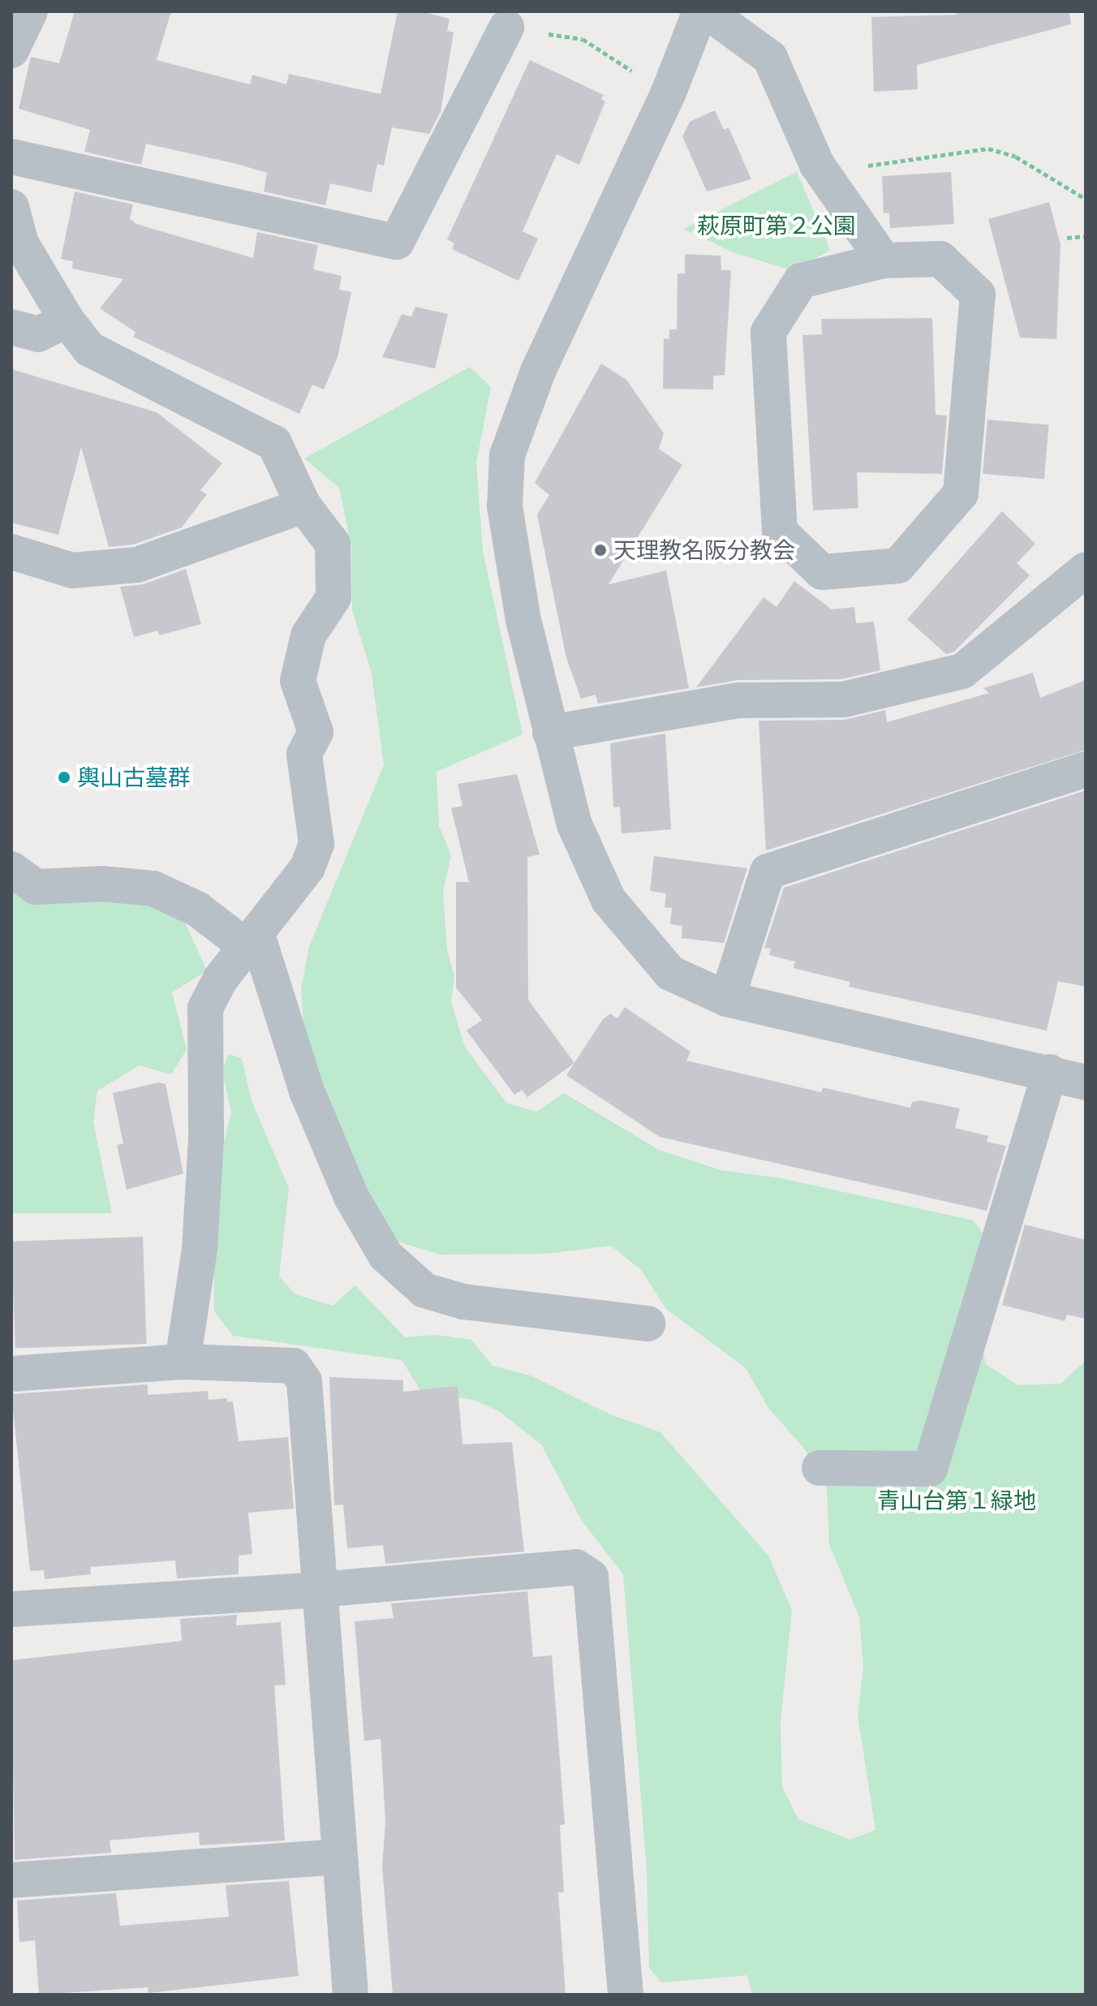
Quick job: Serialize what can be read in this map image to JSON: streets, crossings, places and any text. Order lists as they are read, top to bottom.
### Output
{
  "parks": ["萩原町第２公園", "青山台第１緑地"],
  "places": ["天理教名阪分教会", "輿山古墓群"]
}
